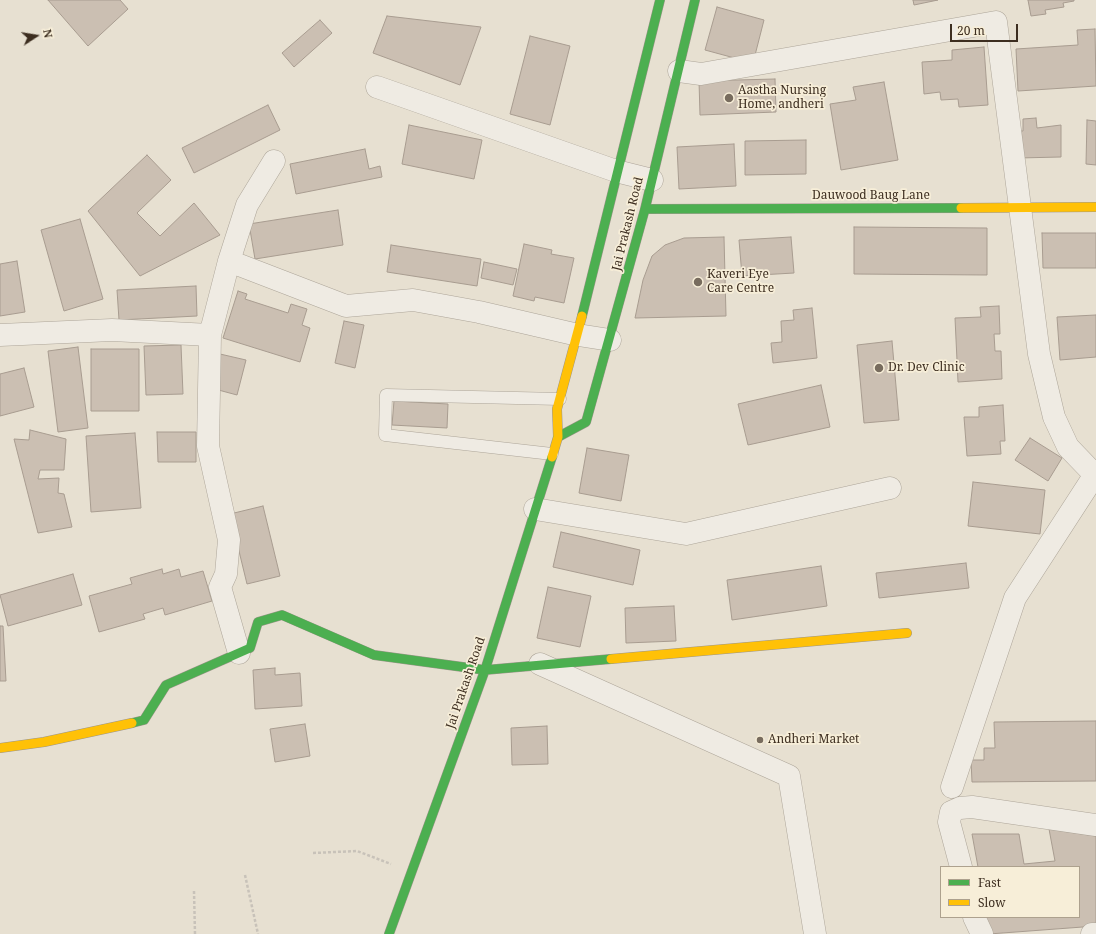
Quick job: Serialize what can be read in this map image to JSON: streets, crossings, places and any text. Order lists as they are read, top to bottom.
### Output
{
  "streets": {
    "main road": ["Dauwood Baug Lane", "Jai Prakash Road"]
  },
  "crossings": [
    ["Dauwood Baug Lane", "Jai Prakash Road"]
  ],
  "places": [
    "Aastha Nursing Home, andheri",
    "Kaveri Eye Care Centre",
    "Dr. Dev Clinic",
    "Andheri Market"
  ],
  "legend": ["Fast", "Slow"],
  "scale_bar": "20 m",
  "north": "right"
}
